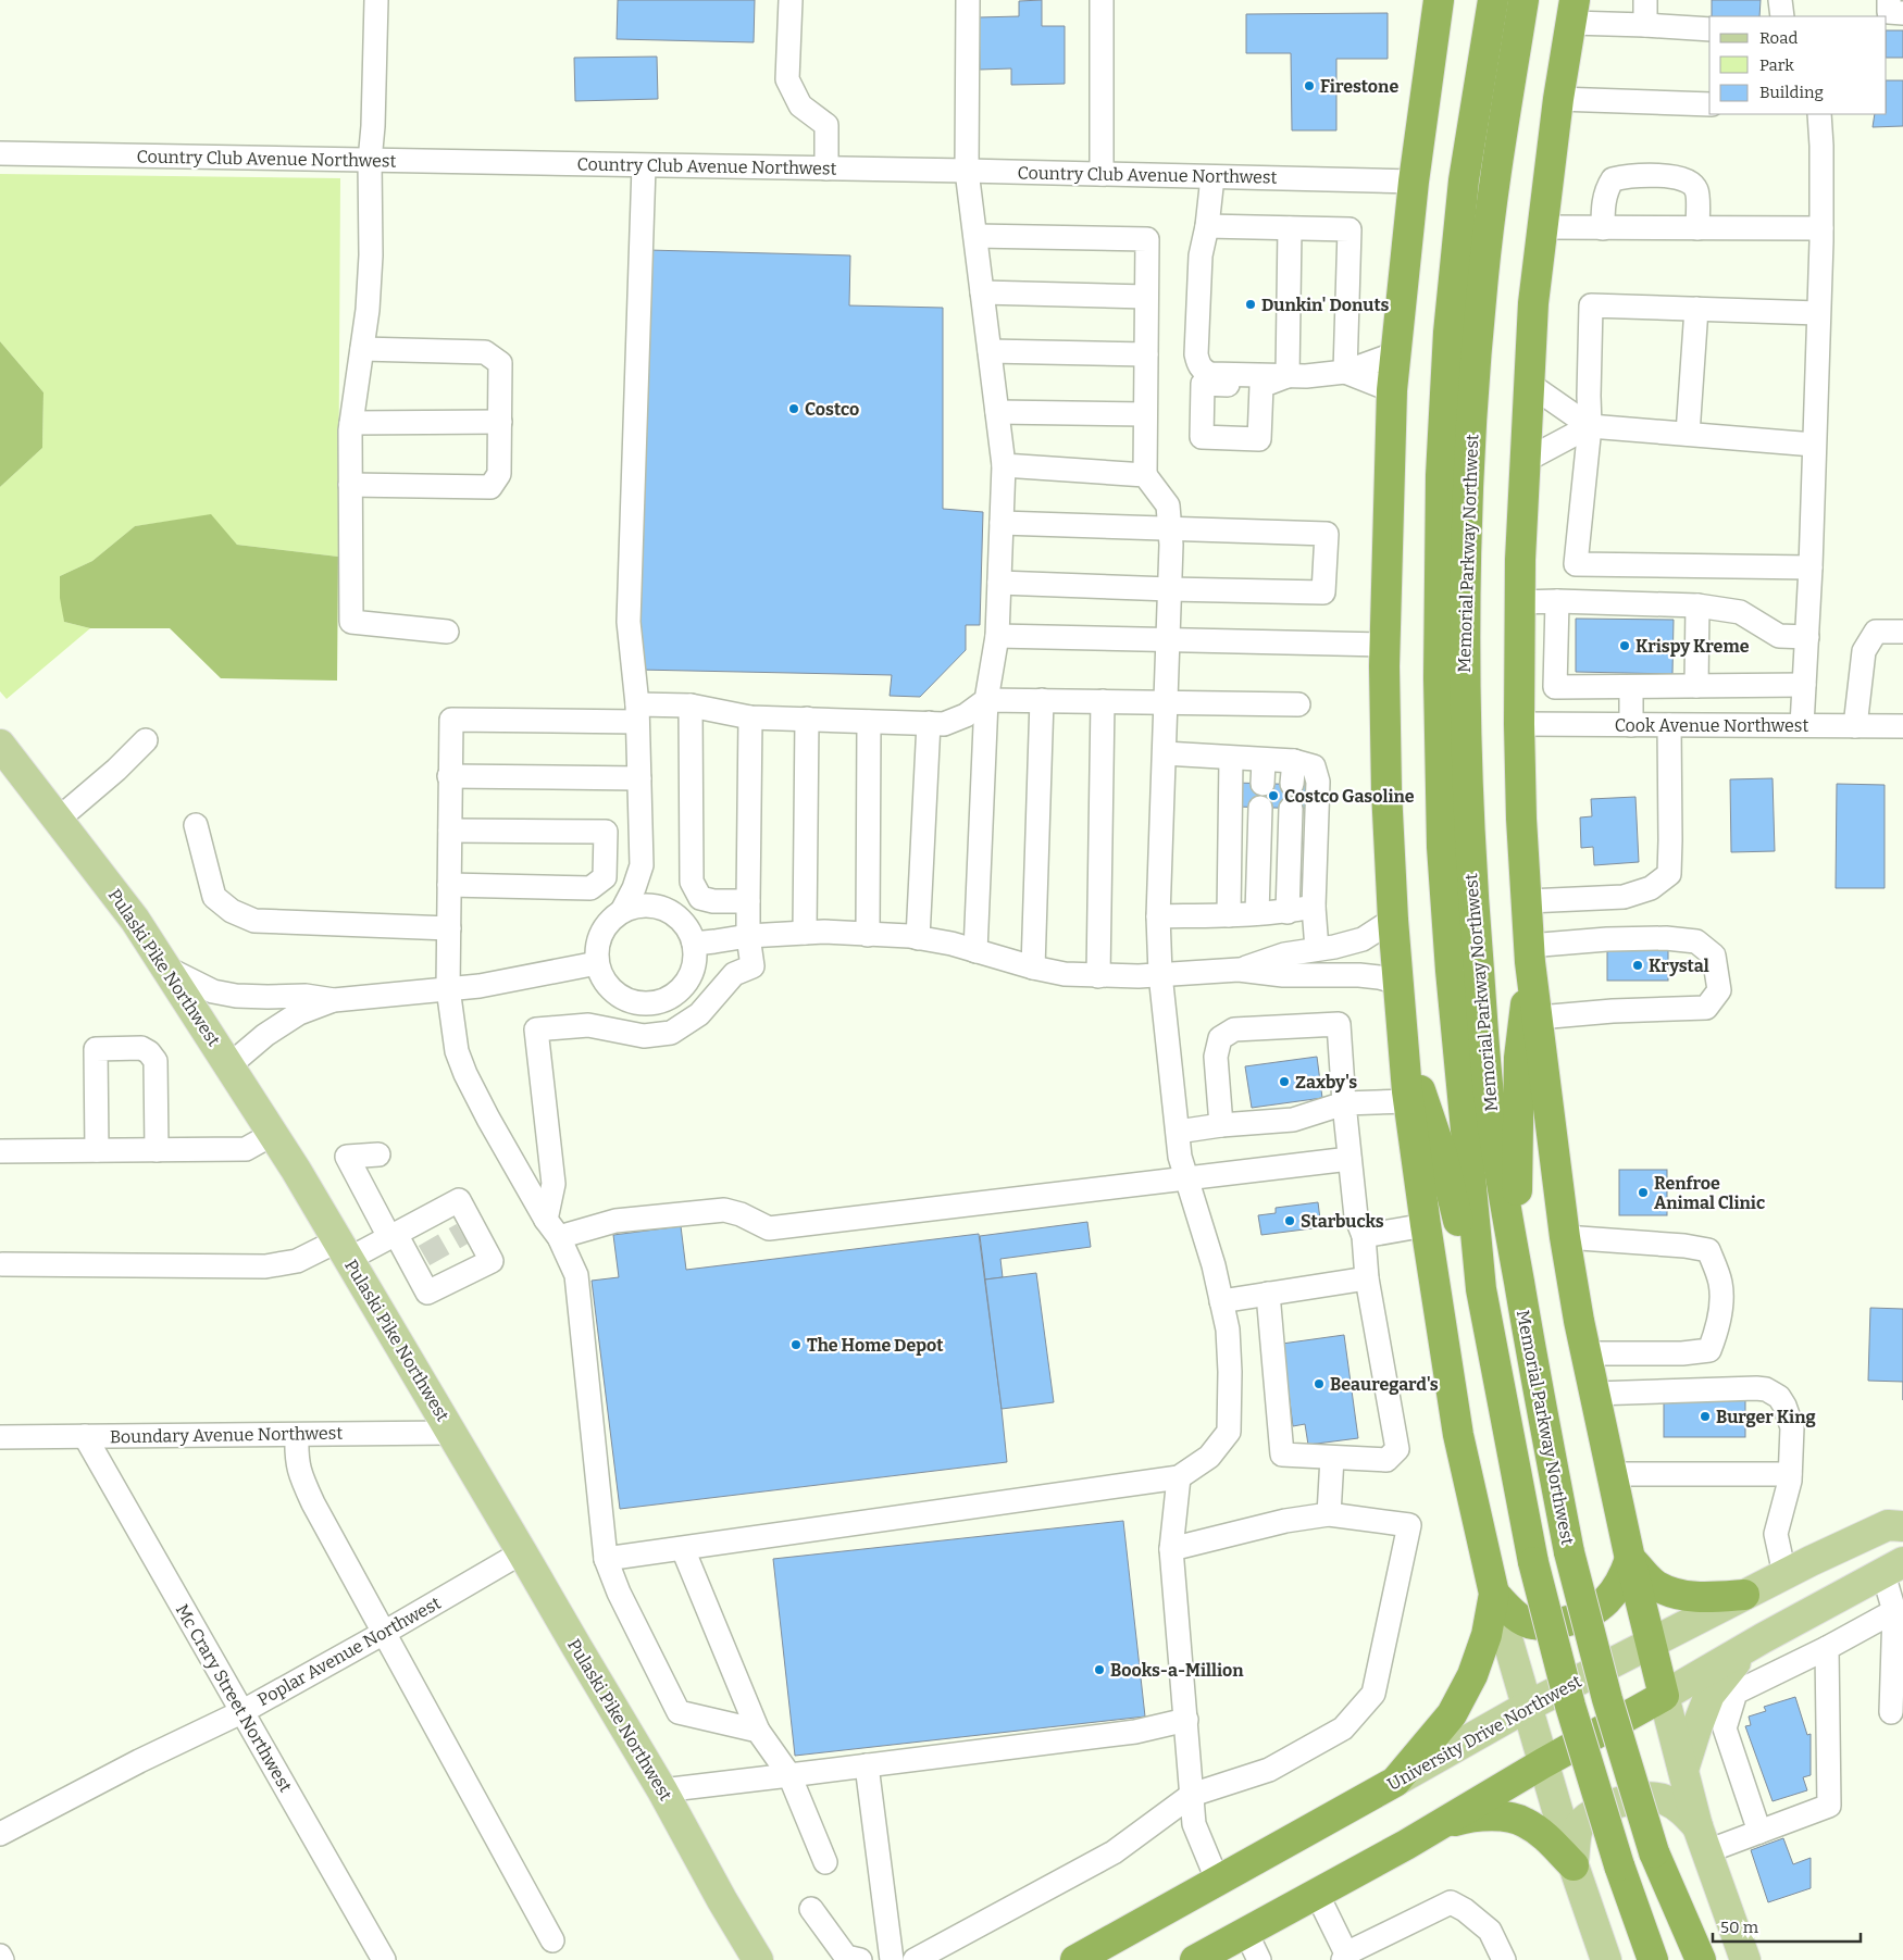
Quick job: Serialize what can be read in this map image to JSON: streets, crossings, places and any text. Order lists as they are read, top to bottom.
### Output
{
  "streets": {
    "highway": ["Memorial Parkway Northwest", "University Drive Northwest"],
    "main road": ["Pulaski Pike Northwest"],
    "street": [
      "Country Club Avenue Northwest",
      "Cook Avenue Northwest",
      "Boundary Avenue Northwest",
      "Poplar Avenue Northwest",
      "Mc Crary Street Northwest"
    ]
  },
  "crossings": [
    ["Pulaski Pike Northwest", "Boundary Avenue Northwest"],
    ["Pulaski Pike Northwest", "Poplar Avenue Northwest"],
    ["Boundary Avenue Northwest", "Mc Crary Street Northwest"],
    ["Poplar Avenue Northwest", "Mc Crary Street Northwest"]
  ],
  "places": [
    "Firestone",
    "Dunkin' Donuts",
    "Costco",
    "Krispy Kreme",
    "Costco Gasoline",
    "Krystal",
    "Zaxby's",
    "Renfroe Animal Clinic",
    "Starbucks",
    "The Home Depot",
    "Beauregard's",
    "Burger King",
    "Books-a-Million"
  ],
  "legend": ["Road", "Park", "Building"],
  "scale_bar": "50 m"
}
